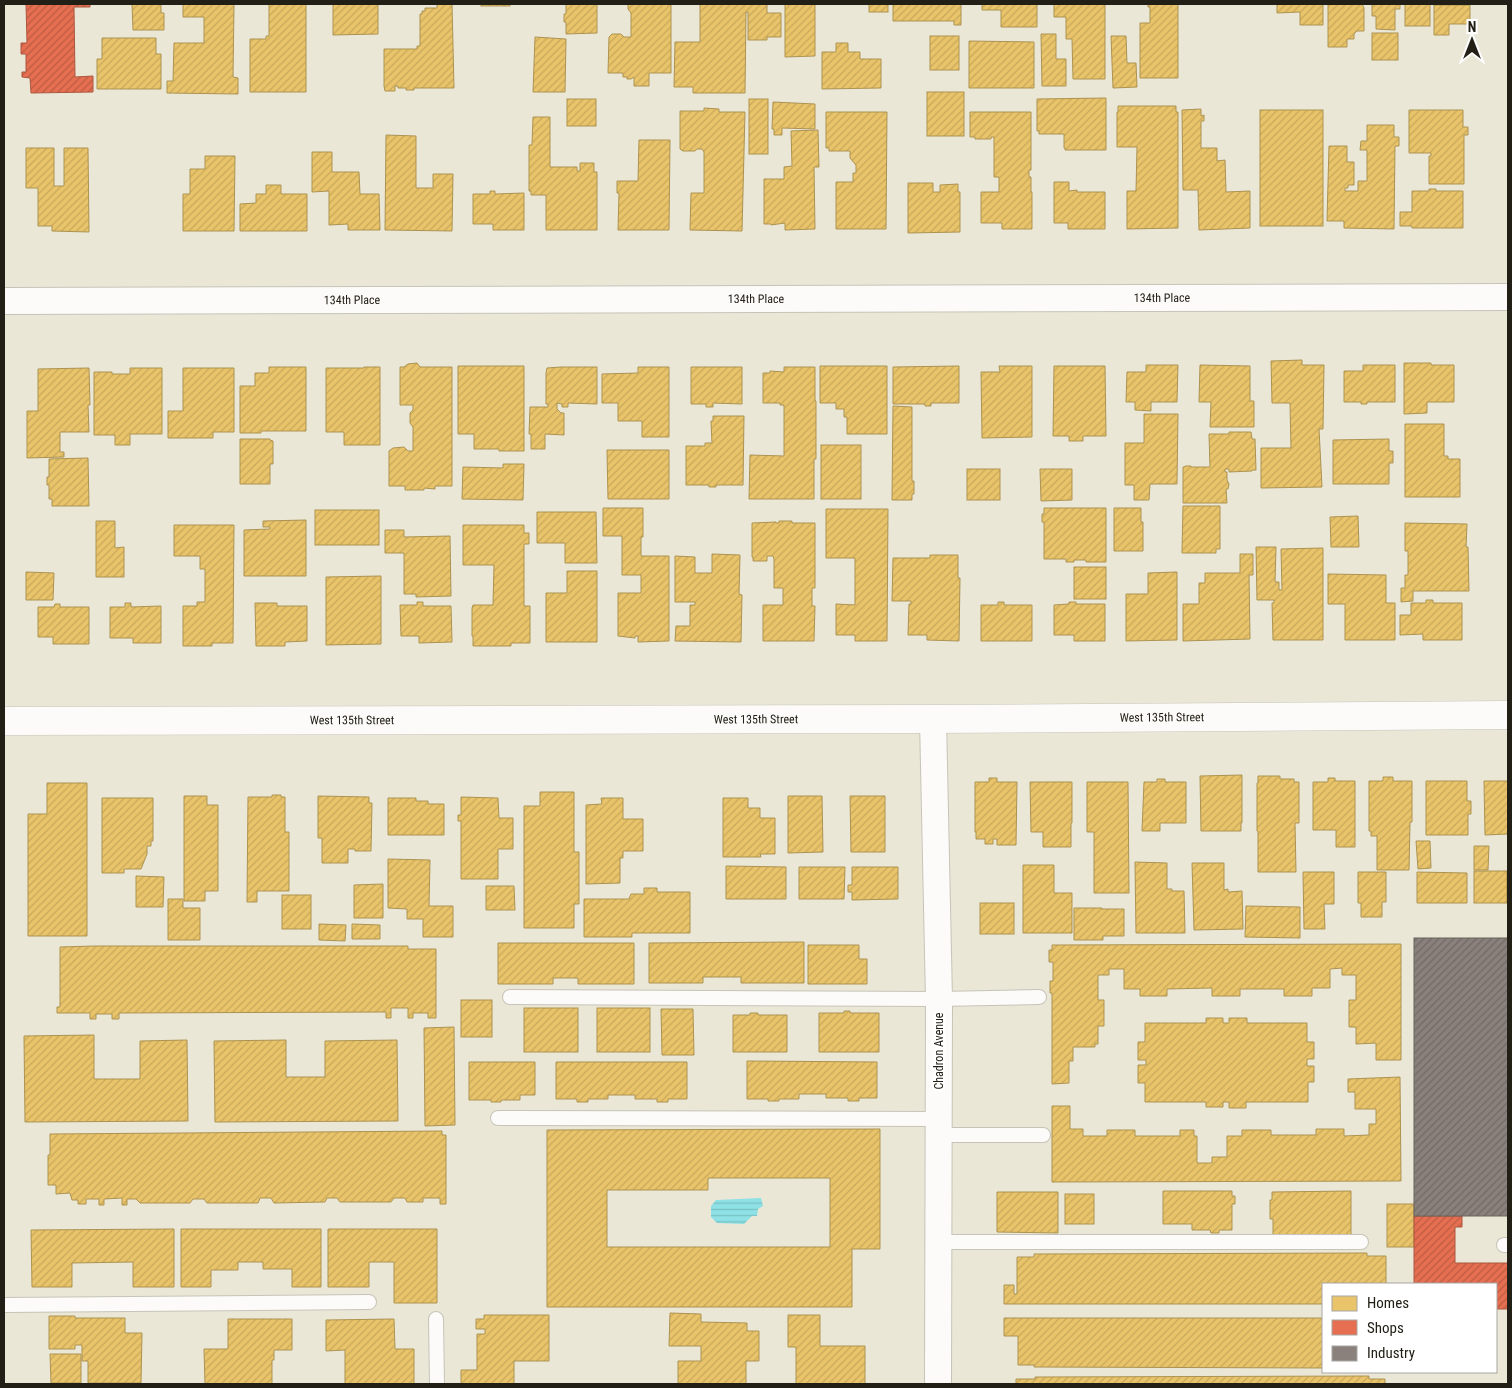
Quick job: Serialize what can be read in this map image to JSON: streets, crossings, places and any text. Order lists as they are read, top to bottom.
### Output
{
  "streets": {
    "street": ["134th Place", "West 135th Street", "Chadron Avenue"]
  },
  "crossings": [
    ["West 135th Street", "Chadron Avenue"]
  ],
  "legend": ["Homes", "Shops", "Industry"],
  "north": "top"
}
